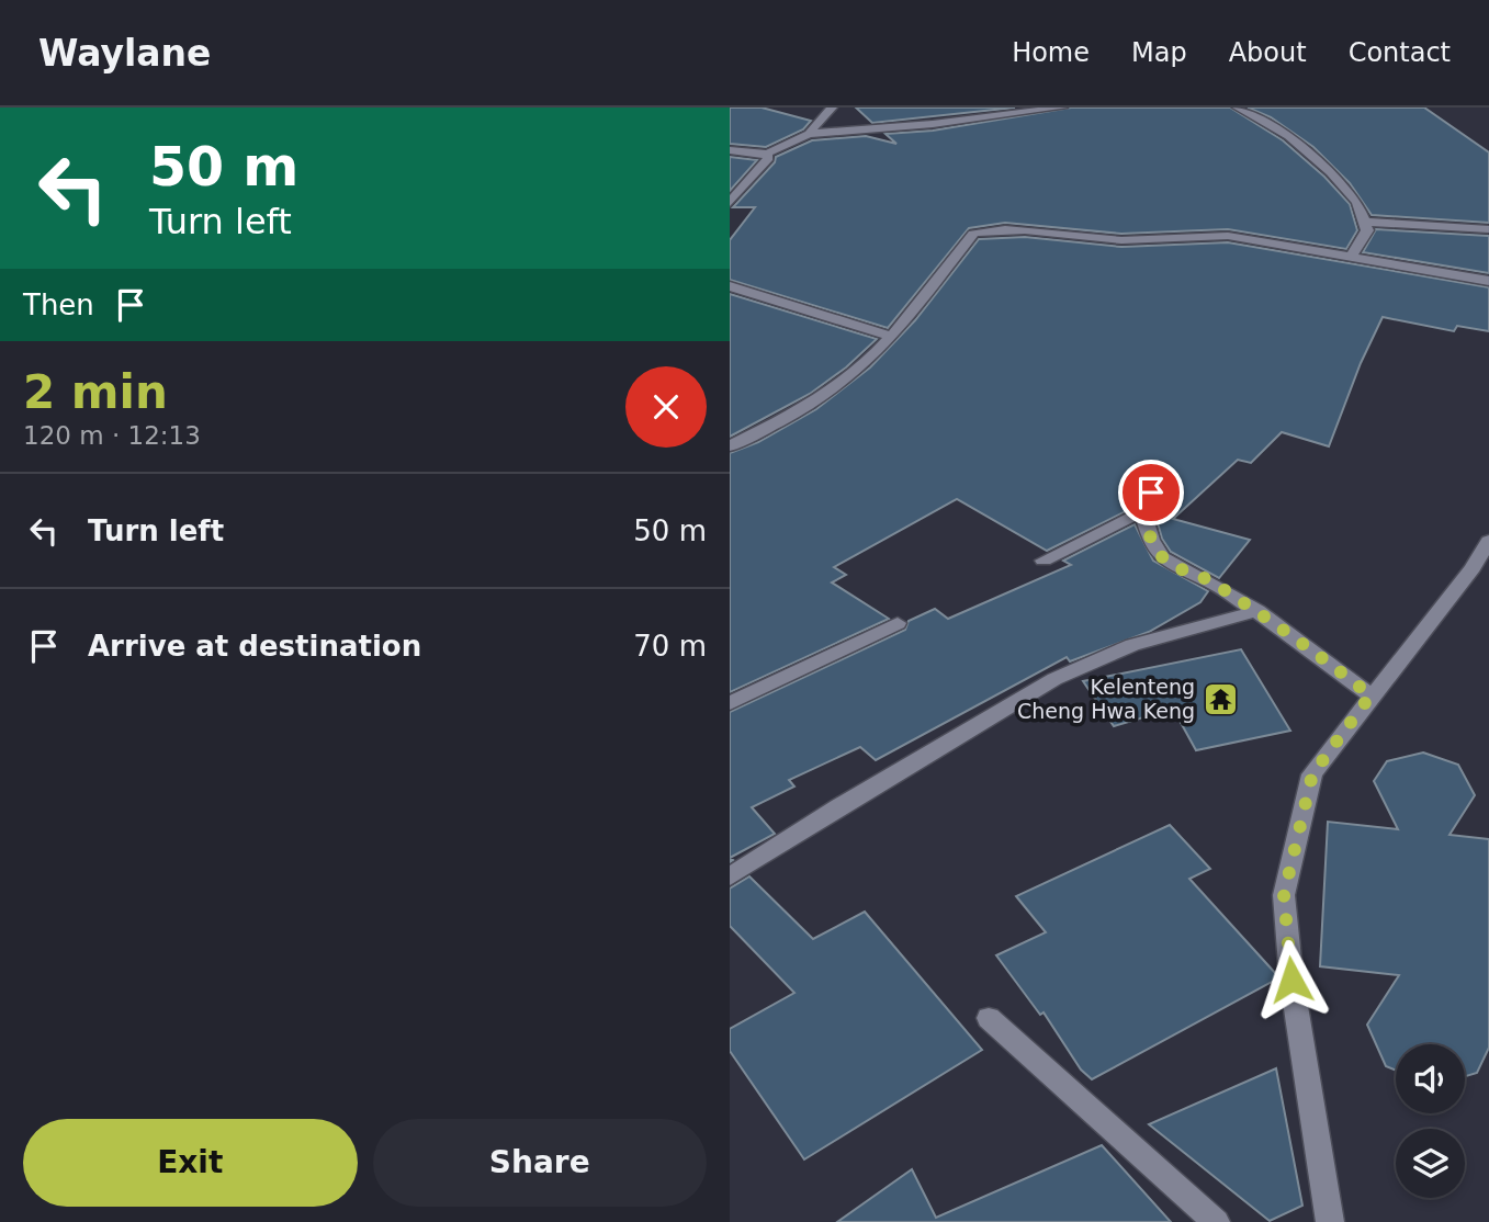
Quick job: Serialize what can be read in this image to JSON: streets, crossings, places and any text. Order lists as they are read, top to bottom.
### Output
{
  "places": {
    "temple": ["Kelenteng Cheng Hwa Keng"]
  },
  "page": {
    "header": "Waylane",
    "nav": [
      "Home",
      "Map",
      "About",
      "Contact"
    ],
    "turn": ["50 m", "Turn left"],
    "then": "Then",
    "heading": ["2 min", "120 m · 12:13"],
    "list": [
      {
        "name": "Turn left",
        "value": "50 m"
      },
      {
        "name": "Arrive at destination",
        "value": "70 m"
      }
    ],
    "buttons": ["Exit", "Share"]
  }
}
